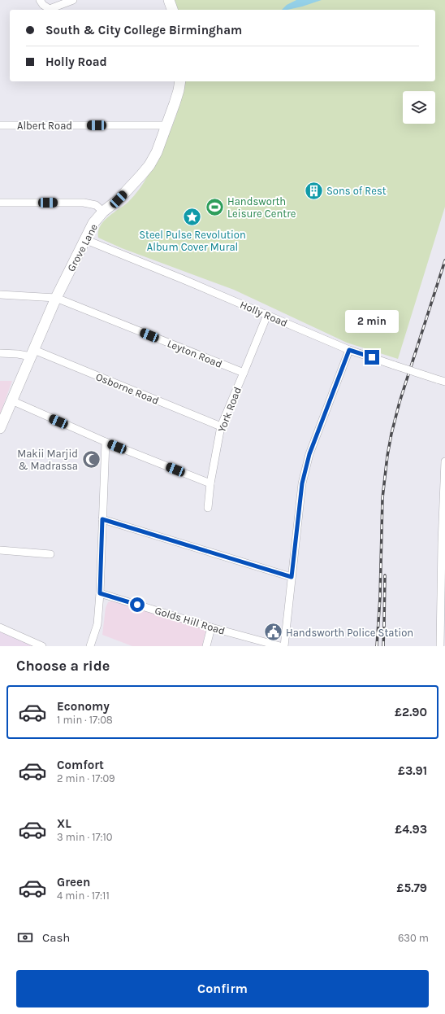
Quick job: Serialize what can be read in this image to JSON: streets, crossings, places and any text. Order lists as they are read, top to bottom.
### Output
{
  "streets": {
    "street": [
      "Albert Road",
      "Grove Lane",
      "Holly Road",
      "Leyton Road",
      "Osborne Road",
      "York Road",
      "Golds Hill Road"
    ]
  },
  "crossings": [
    ["Albert Road", "Grove Lane"],
    ["Grove Lane", "Holly Road"],
    ["Grove Lane", "Leyton Road"],
    ["Grove Lane", "Osborne Road"],
    ["Holly Road", "York Road"],
    ["Leyton Road", "York Road"],
    ["Osborne Road", "York Road"]
  ],
  "places": {
    "building": ["Sons of Rest"],
    "sports": ["Handsworth Leisure Centre"],
    "place": ["Steel Pulse Revolution Album Cover Mural"],
    "mosque": ["Makii Marjid & Madrassa"],
    "public building": ["Handsworth Police Station"]
  },
  "page": {
    "banner": ["South & City College Birmingham", "Holly Road"],
    "bubble": "2 min",
    "heading": "Choose a ride",
    "list": [
      {
        "name": "Economy",
        "note": "1 min · 17:08",
        "value": "£2.90"
      },
      {
        "name": "Comfort",
        "note": "2 min · 17:09",
        "value": "£3.91"
      },
      {
        "name": "XL",
        "note": "3 min · 17:10",
        "value": "£4.93"
      },
      {
        "name": "Green",
        "note": "4 min · 17:11",
        "value": "£5.79"
      }
    ],
    "pay": ["Cash", "630 m"],
    "buttons": "Confirm"
  }
}
